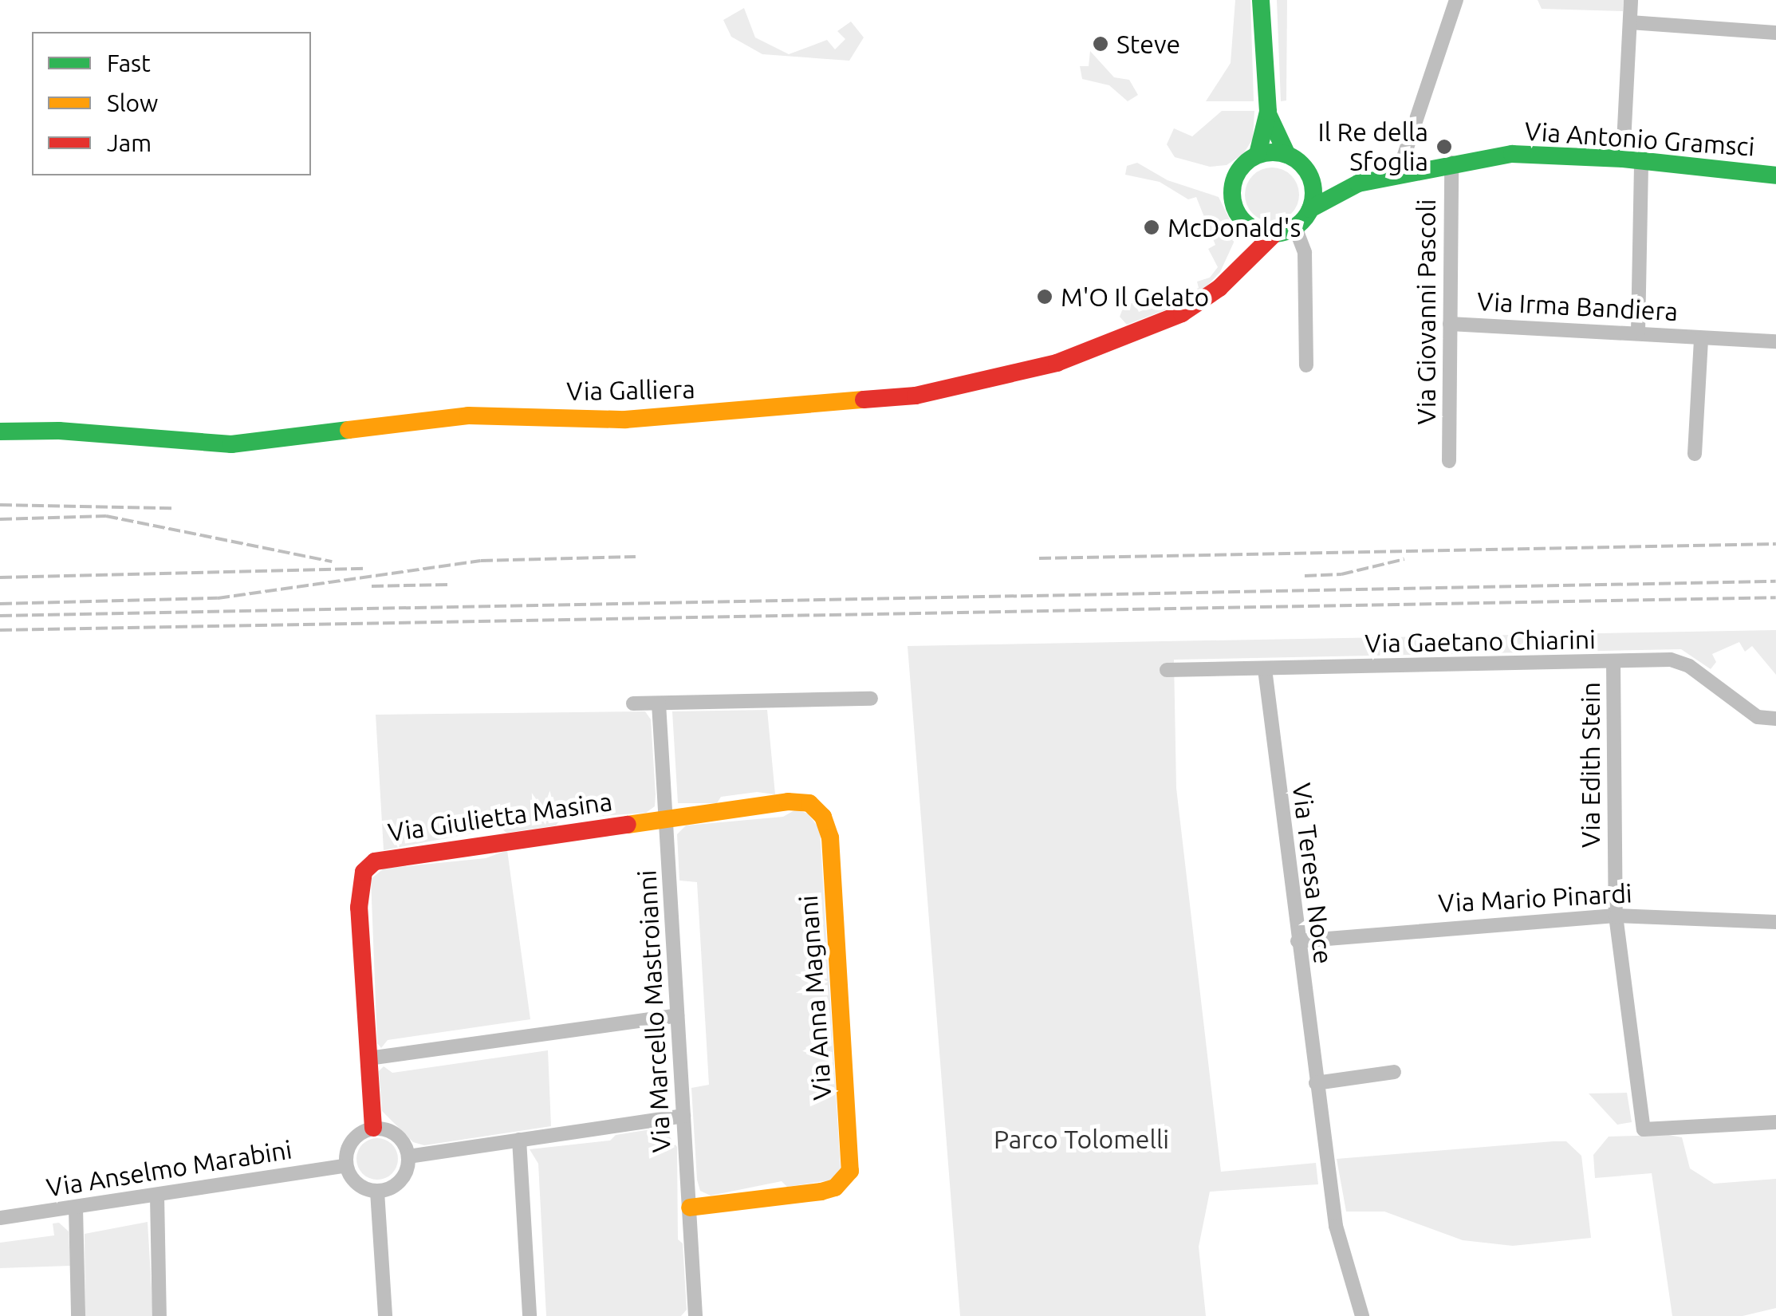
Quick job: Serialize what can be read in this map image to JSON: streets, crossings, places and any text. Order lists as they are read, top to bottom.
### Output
{
  "streets": {
    "main road": [
      "Via Antonio Gramsci",
      "Via Galliera",
      "Via Giulietta Masina",
      "Via Anna Magnani"
    ],
    "street": [
      "Via Irma Bandiera",
      "Via Giovanni Pascoli",
      "Via Gaetano Chiarini",
      "Via Edith Stein",
      "Via Teresa Noce",
      "Via Mario Pinardi",
      "Via Marcello Mastroianni",
      "Via Anselmo Marabini"
    ]
  },
  "crossings": [
    ["Via Antonio Gramsci", "Via Giovanni Pascoli"],
    ["Via Antonio Gramsci", "Via Galliera"],
    ["Via Irma Bandiera", "Via Giovanni Pascoli"],
    ["Via Gaetano Chiarini", "Via Edith Stein"],
    ["Via Gaetano Chiarini", "Via Teresa Noce"],
    ["Via Edith Stein", "Via Mario Pinardi"],
    ["Via Giulietta Masina", "Via Anna Magnani"],
    ["Via Giulietta Masina", "Via Marcello Mastroianni"],
    ["Via Giulietta Masina", "Via Anselmo Marabini"],
    ["Via Teresa Noce", "Via Mario Pinardi"],
    ["Via Anna Magnani", "Via Marcello Mastroianni"]
  ],
  "parks": ["Parco Tolomelli"],
  "places": [
    "Steve",
    "Il Re della Sfoglia",
    "McDonald's",
    "M'O Il Gelato"
  ],
  "legend": ["Fast", "Slow", "Jam"]
}
